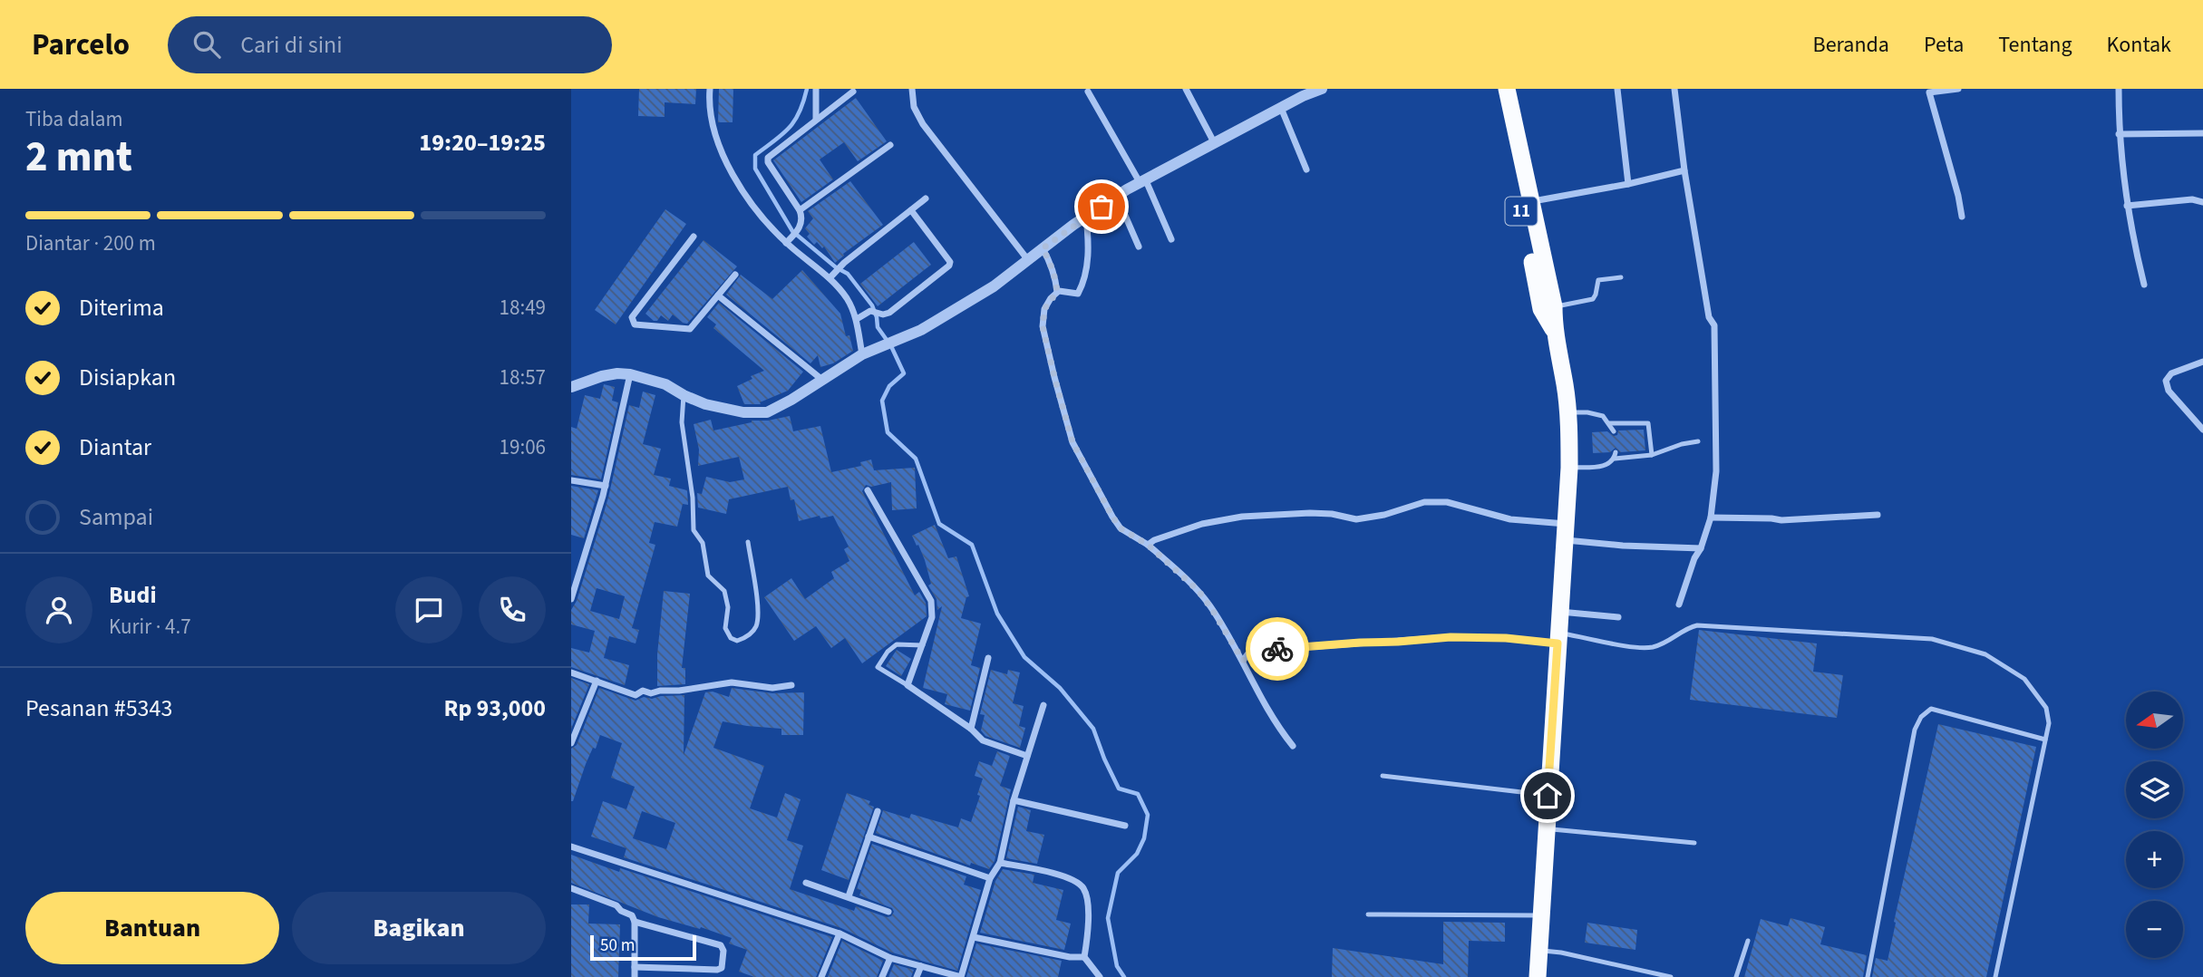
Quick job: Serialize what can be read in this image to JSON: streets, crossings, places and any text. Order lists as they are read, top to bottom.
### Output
{
  "streets": {
    "highway": ["11"]
  },
  "scale_bar": "50 m",
  "north": "left",
  "page": {
    "header": "Parcelo",
    "search": "Cari di sini",
    "nav": [
      "Beranda",
      "Peta",
      "Tentang",
      "Kontak"
    ],
    "heading": ["2 mnt", "Tiba dalam", "19:20–19:25"],
    "panel": [
      "Budi",
      "Kurir · 4.7",
      "Pesanan #5343",
      "Rp 93,000"
    ],
    "bar": "Diantar · 200 m",
    "list": [
      ["Diterima", "18:49"],
      ["Disiapkan", "18:57"],
      ["Diantar", "19:06"],
      "Sampai"
    ],
    "map_buttons": ["+", "−"],
    "buttons": ["Bantuan", "Bagikan"],
    "scale": "50 m"
  }
}
